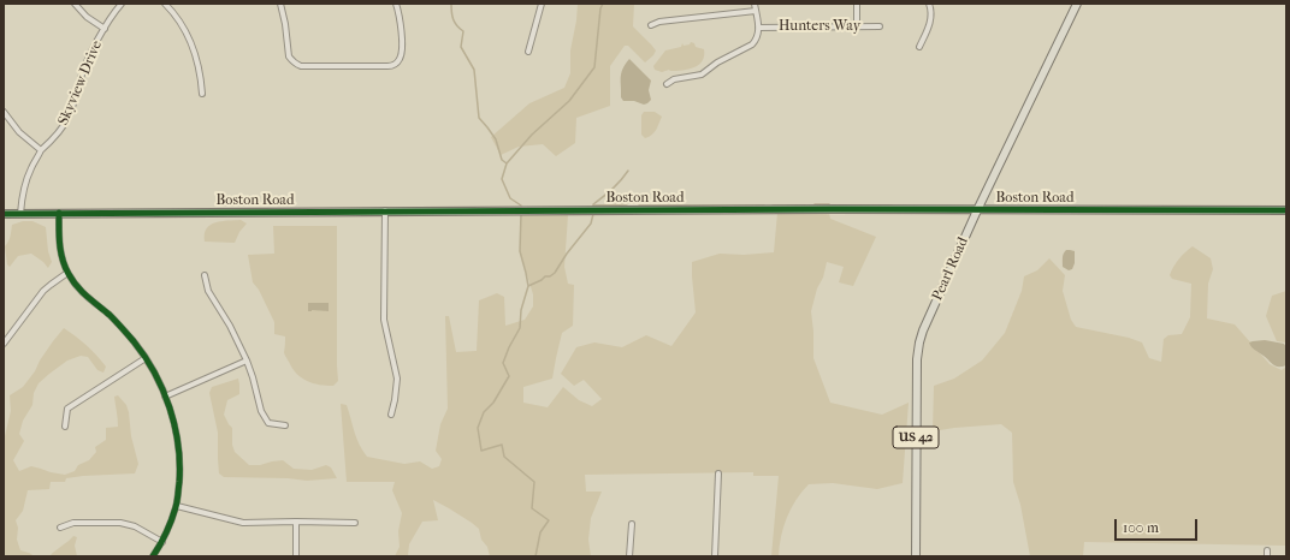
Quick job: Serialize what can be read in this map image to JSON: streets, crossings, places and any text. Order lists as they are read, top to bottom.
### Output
{
  "streets": {
    "main road": ["Pearl Road", "US 42"],
    "street": ["Hunters Way", "Skyview Drive", "Boston Road"]
  },
  "crossings": [
    ["Skyview Drive", "Boston Road"],
    ["Boston Road", "Pearl Road"]
  ],
  "scale_bar": "100 m"
}
